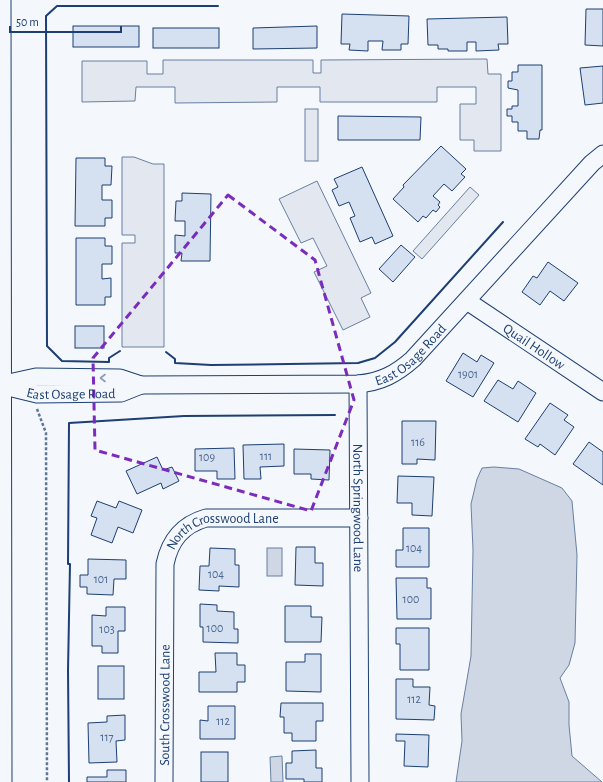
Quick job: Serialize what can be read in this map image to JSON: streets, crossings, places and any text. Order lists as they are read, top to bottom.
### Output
{
  "streets": {
    "street": [
      "Quail Hollow",
      "East Osage Road",
      "North Springwood Lane",
      "North Crosswood Lane",
      "South Crosswood Lane"
    ]
  },
  "crossings": [
    ["Quail Hollow", "East Osage Road"],
    ["East Osage Road", "North Springwood Lane"],
    ["North Springwood Lane", "North Crosswood Lane"],
    ["North Crosswood Lane", "South Crosswood Lane"]
  ],
  "house_numbers": [
    "1901",
    "116",
    "111",
    "109",
    "104",
    "104",
    "101",
    "100",
    "100",
    "103",
    "112",
    "112",
    "117"
  ],
  "scale_bar": "50 m"
}
